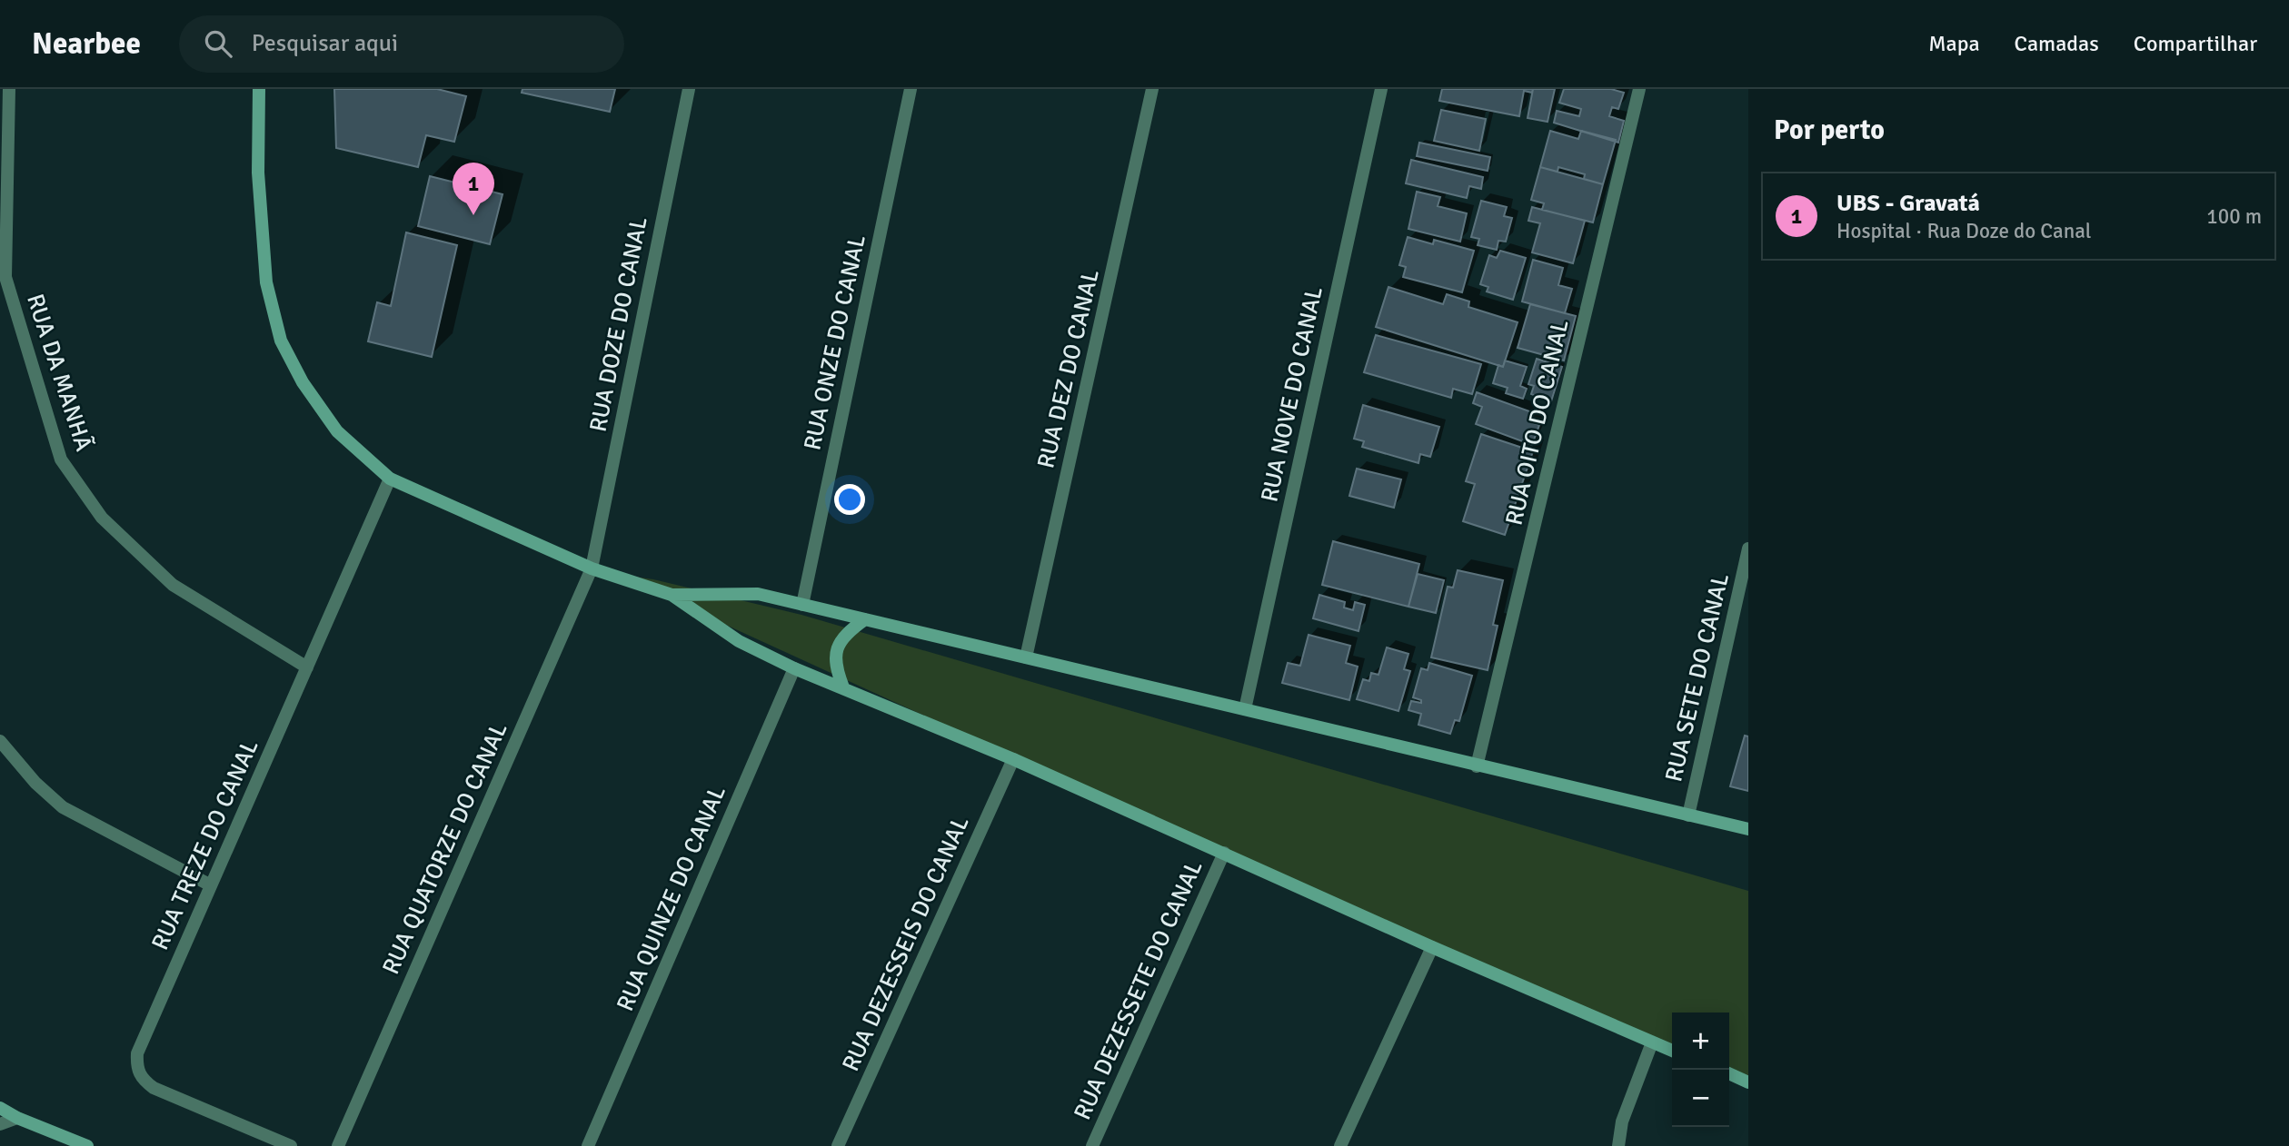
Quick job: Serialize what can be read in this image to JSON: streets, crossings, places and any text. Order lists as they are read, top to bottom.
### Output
{
  "streets": {
    "street": [
      "RUA DOZE DO CANAL",
      "RUA ONZE DO CANAL",
      "RUA DEZ DO CANAL",
      "RUA DA MANHÃ",
      "RUA NOVE DO CANAL",
      "RUA OITO DO CANAL",
      "RUA SETE DO CANAL",
      "RUA TREZE DO CANAL",
      "RUA QUATORZE DO CANAL",
      "RUA QUINZE DO CANAL",
      "RUA DEZESSEIS DO CANAL",
      "RUA DEZESSETE DO CANAL"
    ]
  },
  "crossings": [
    ["RUA DOZE DO CANAL", "RUA QUATORZE DO CANAL"],
    ["RUA DA MANHÃ", "RUA TREZE DO CANAL"]
  ],
  "page": {
    "header": "Nearbee",
    "search": "Pesquisar aqui",
    "nav": ["Mapa", "Camadas", "Compartilhar"],
    "heading": "Por perto",
    "pins": "1",
    "list": [
      {
        "mark": "1",
        "name": "UBS - Gravatá",
        "note": "Hospital · Rua Doze do Canal",
        "value": "100 m"
      }
    ],
    "map_buttons": ["+", "−"]
  }
}
